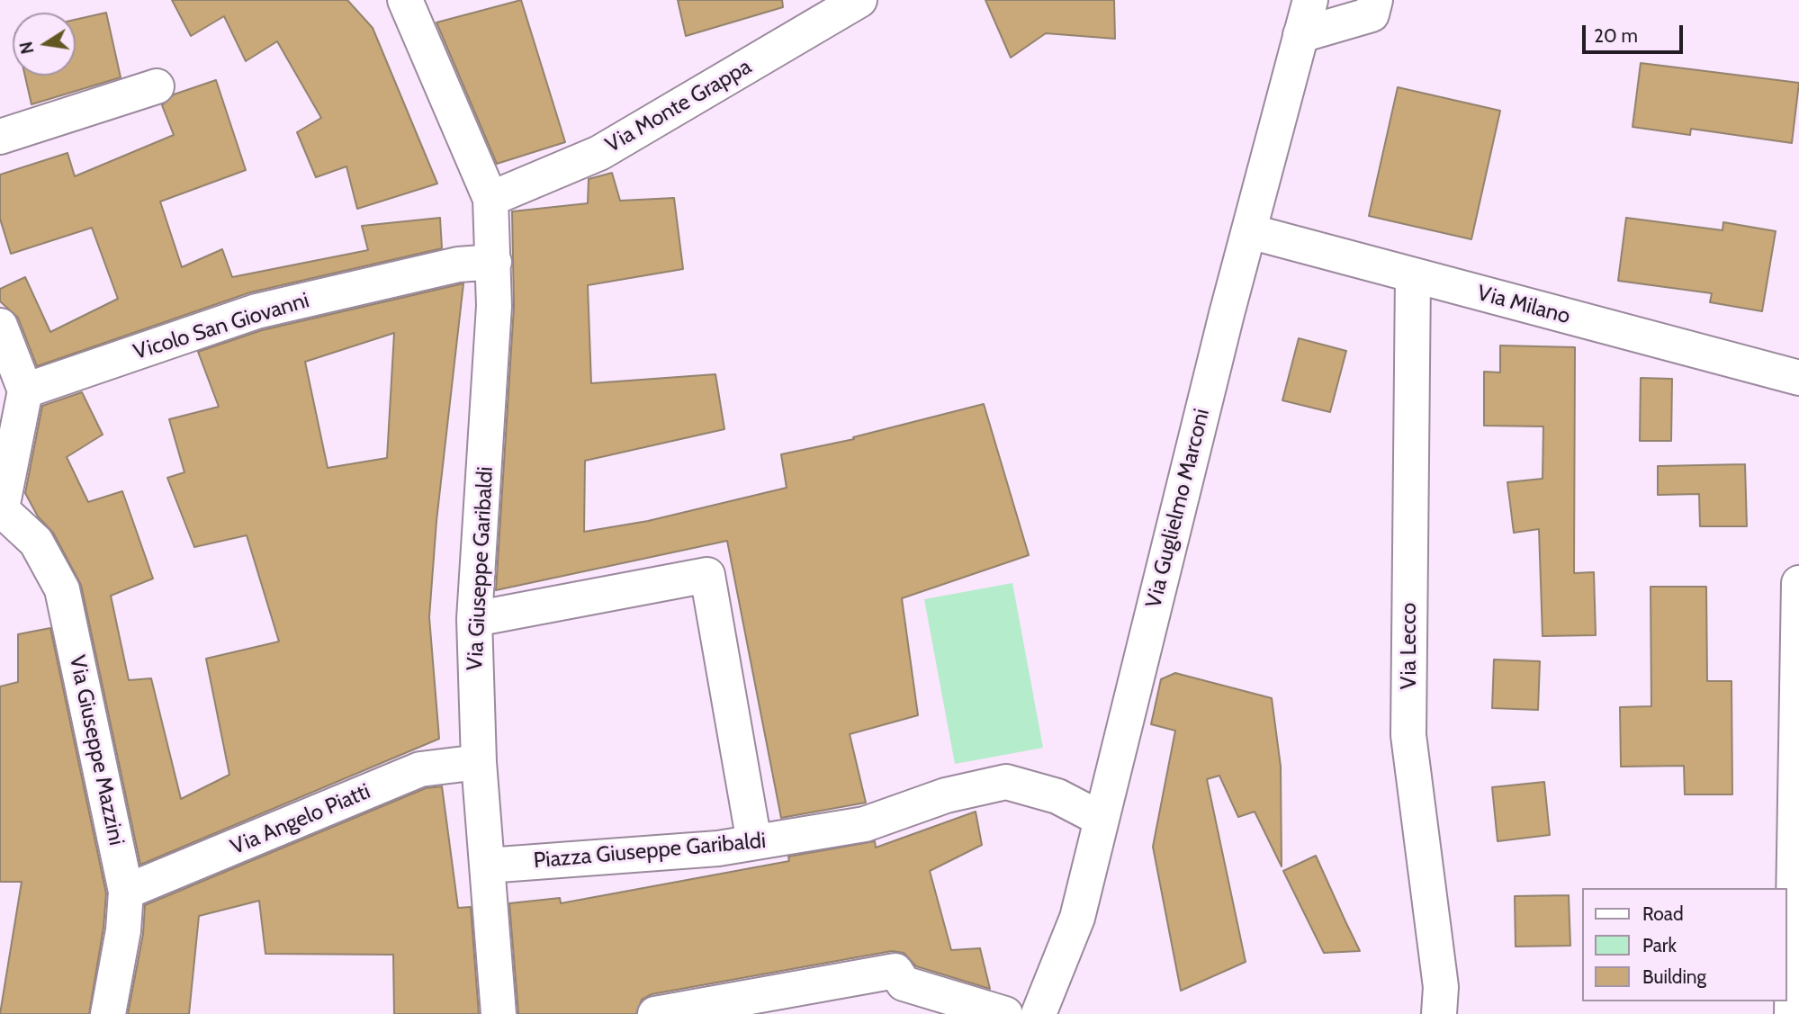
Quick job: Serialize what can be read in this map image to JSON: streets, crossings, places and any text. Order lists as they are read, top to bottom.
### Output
{
  "streets": {
    "street": [
      "Via Monte Grappa",
      "Via Milano",
      "Vicolo San Giovanni",
      "Via Guglielmo Marconi",
      "Via Giuseppe Garibaldi",
      "Via Lecco",
      "Via Giuseppe Mazzini",
      "Via Angelo Piatti",
      "Piazza Giuseppe Garibaldi"
    ]
  },
  "crossings": [
    ["Via Monte Grappa", "Via Giuseppe Garibaldi"],
    ["Via Milano", "Via Guglielmo Marconi"],
    ["Via Milano", "Via Lecco"],
    ["Vicolo San Giovanni", "Via Giuseppe Garibaldi"],
    ["Via Guglielmo Marconi", "Piazza Giuseppe Garibaldi"],
    ["Via Giuseppe Garibaldi", "Via Angelo Piatti"],
    ["Via Giuseppe Garibaldi", "Piazza Giuseppe Garibaldi"],
    ["Via Giuseppe Mazzini", "Via Angelo Piatti"]
  ],
  "legend": ["Road", "Park", "Building"],
  "scale_bar": "20 m",
  "north": "left"
}
